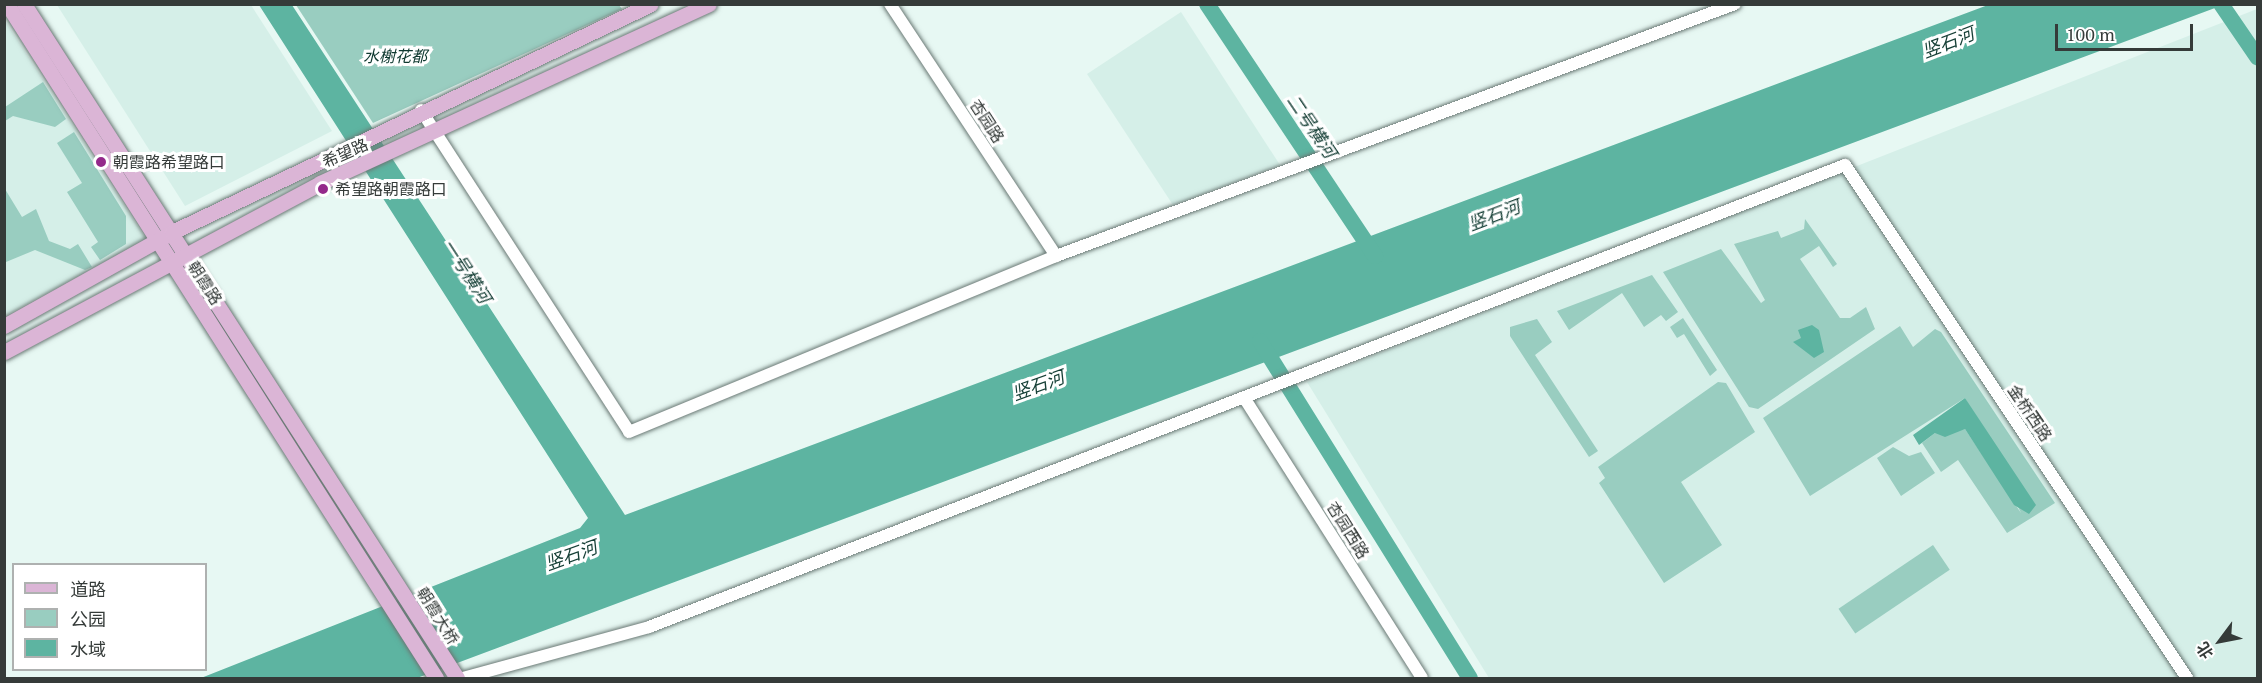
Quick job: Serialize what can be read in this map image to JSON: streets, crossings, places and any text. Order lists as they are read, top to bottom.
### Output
{
  "streets": {
    "main road": ["希望路", "朝霞路", "朝霞大桥"],
    "street": ["杏园路", "金桥西路", "杏园西路"]
  },
  "crossings": [
    ["希望路", "朝霞路"],
    ["朝霞路", "朝霞大桥"],
    ["金桥西路", "杏园西路"]
  ],
  "water": ["竖石河", "二号横河", "一号横河"],
  "parks": ["水榭花都"],
  "places": ["朝霞路希望路口", "希望路朝霞路口"],
  "legend": ["道路", "公园", "水域"],
  "scale_bar": "100 m",
  "north": "bottom left"
}
